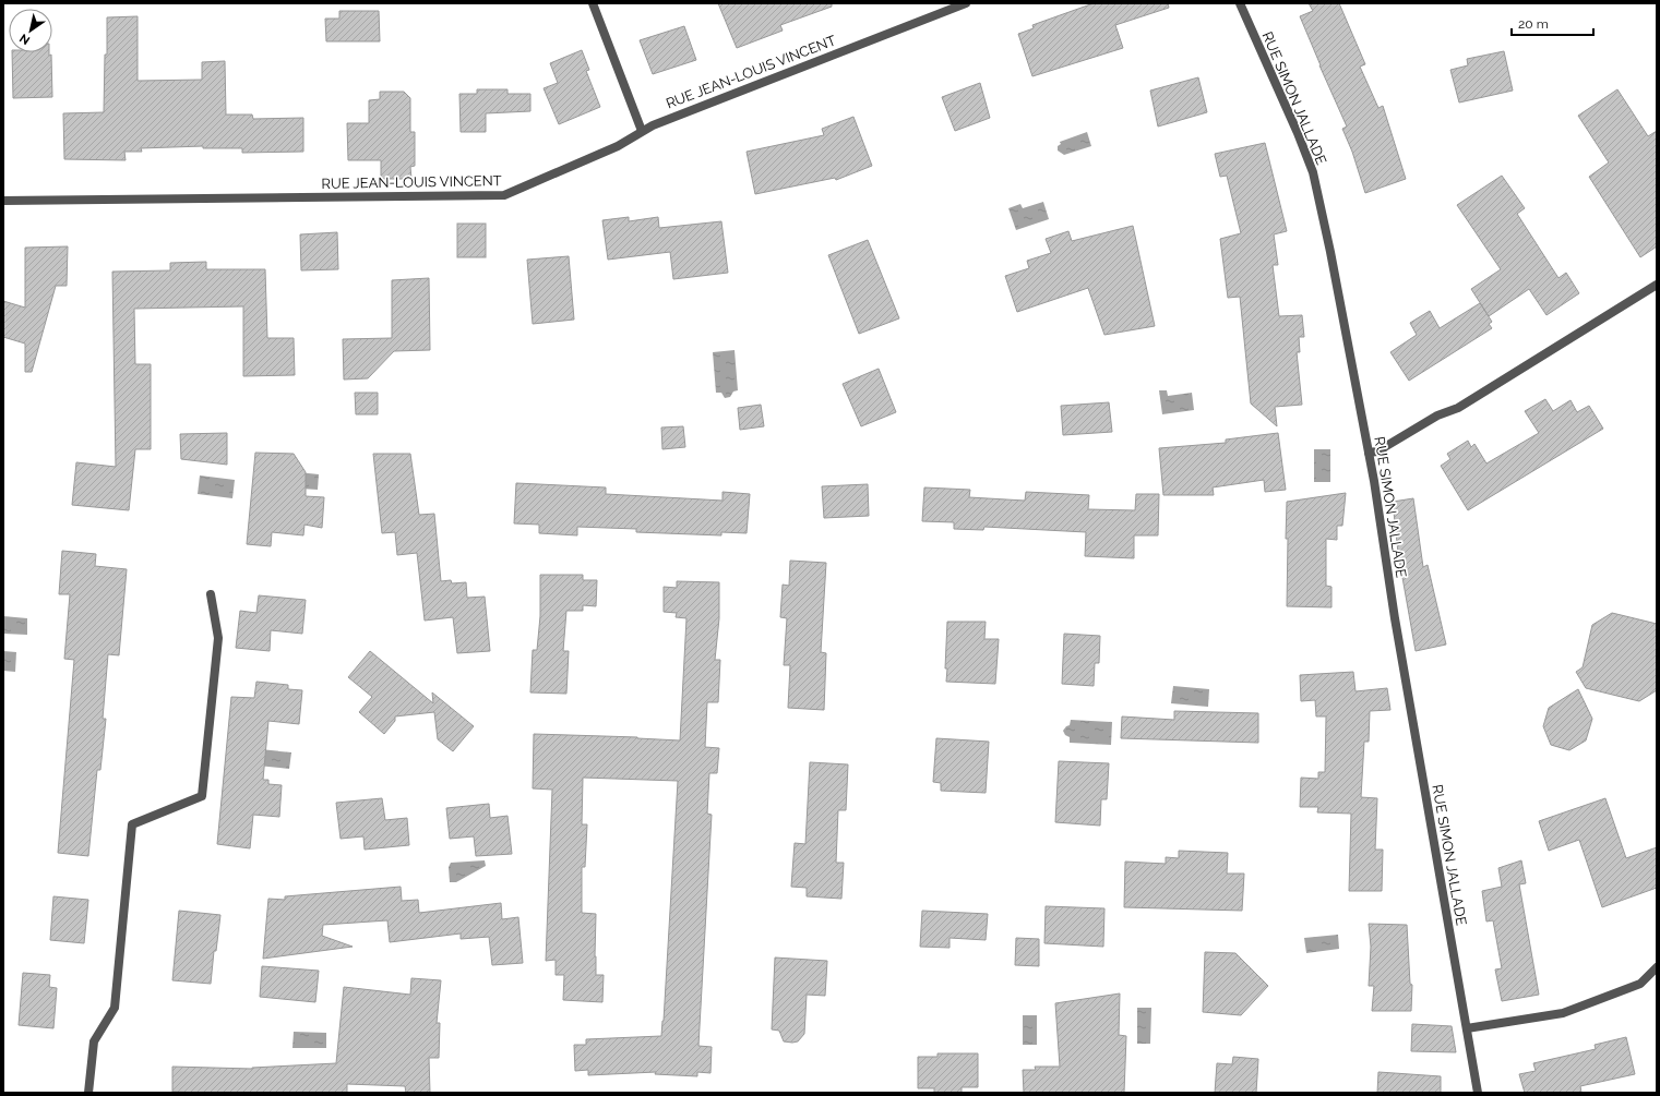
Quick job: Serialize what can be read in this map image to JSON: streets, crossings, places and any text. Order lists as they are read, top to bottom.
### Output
{
  "streets": {
    "street": ["RUE JEAN-LOUIS VINCENT", "RUE SIMON JALLADE"]
  },
  "scale_bar": "20 m",
  "north": "bottom left"
}
